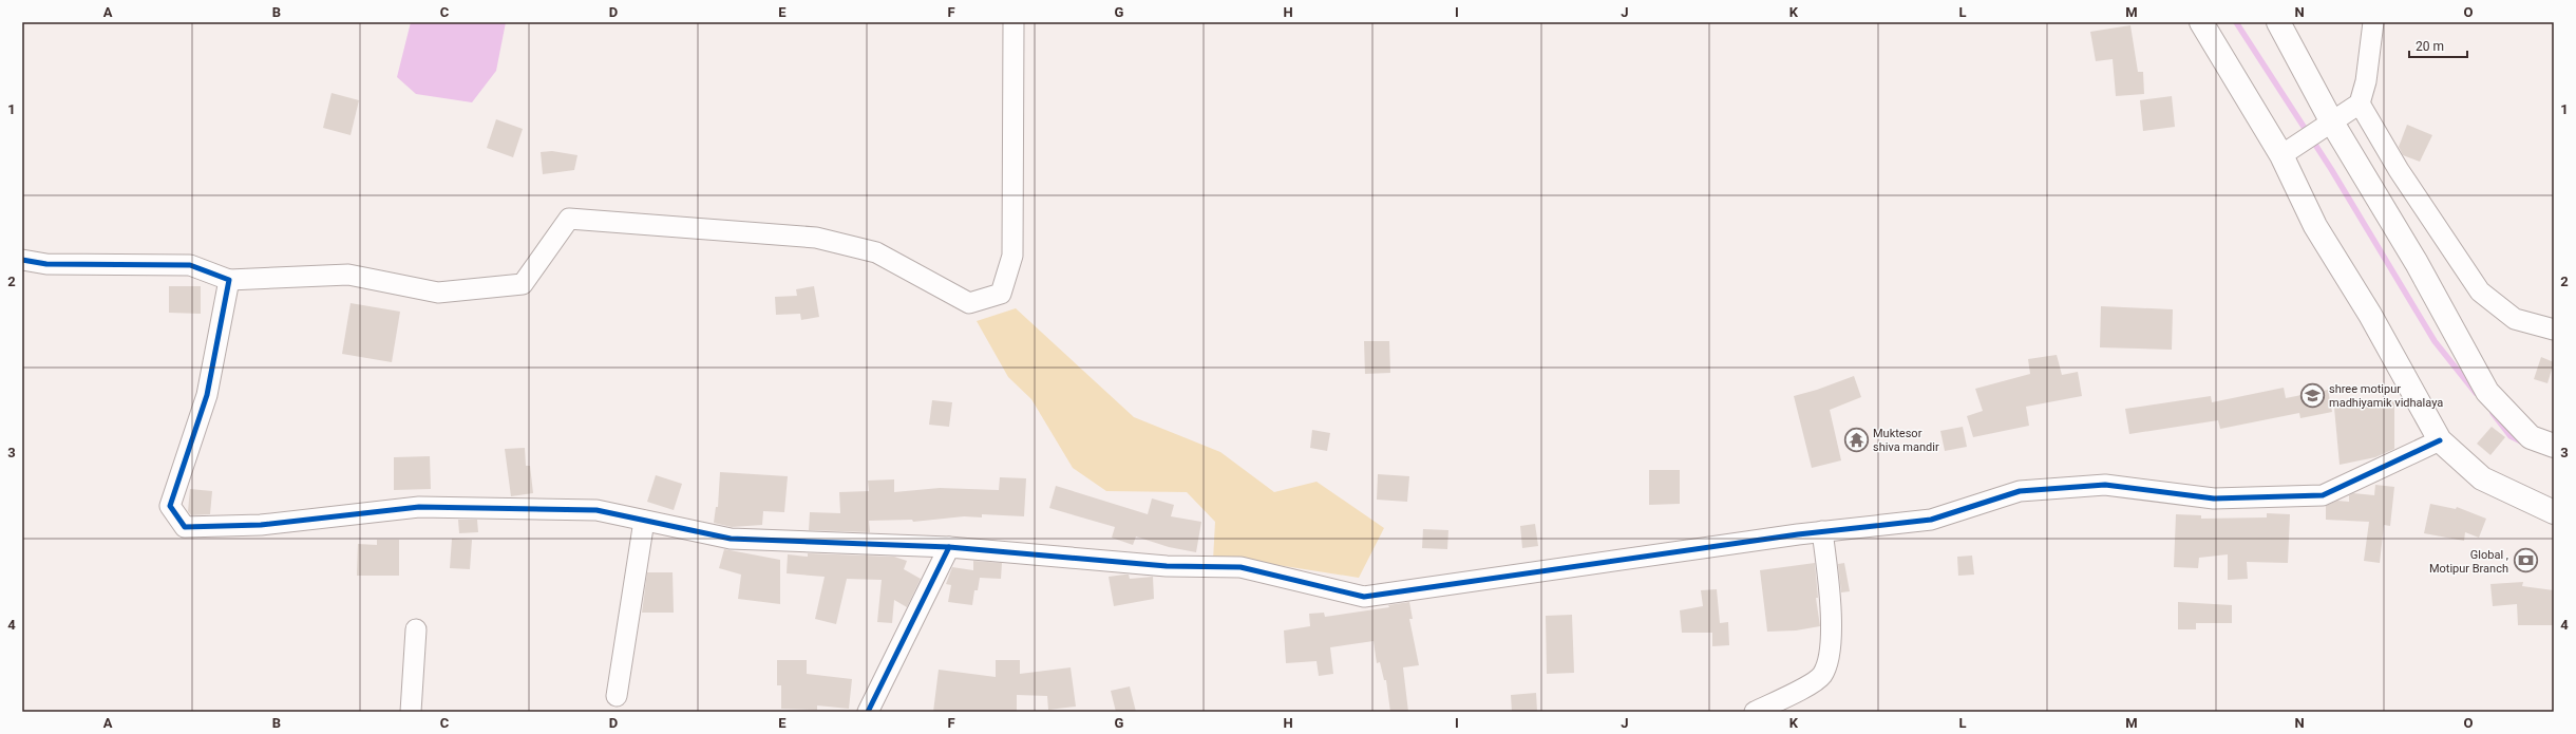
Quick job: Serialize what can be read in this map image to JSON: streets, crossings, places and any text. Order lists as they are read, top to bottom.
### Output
{
  "places": {
    "school or university": ["shree motipur madhiyamik vidhalaya"],
    "temple": ["Muktesor shiva mandir"],
    "bank": ["Global , Motipur Branch"]
  },
  "scale_bar": "20 m",
  "grid": {
    "columns": [
      "A",
      "B",
      "C",
      "D",
      "E",
      "F",
      "G",
      "H",
      "I",
      "J",
      "K",
      "L",
      "M",
      "N",
      "O"
    ],
    "rows": [
      "1",
      "2",
      "3",
      "4"
    ]
  }
}
